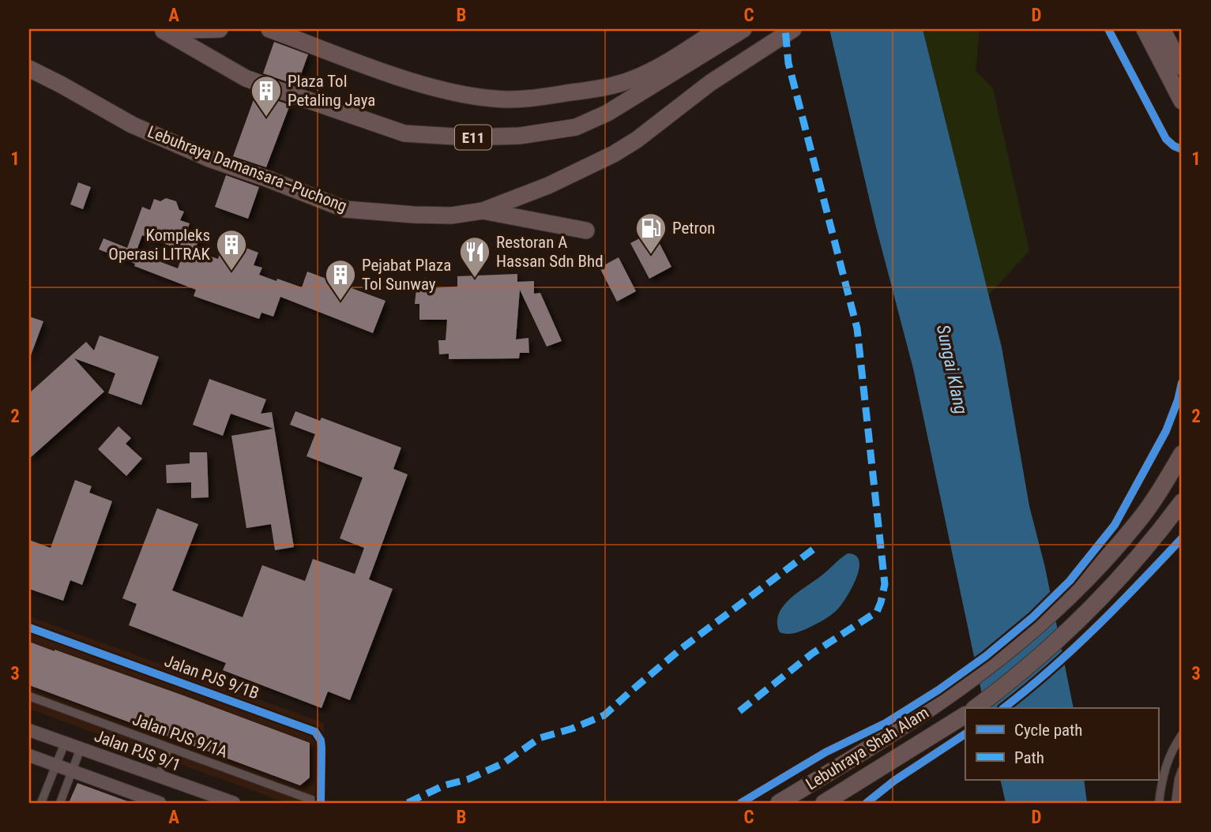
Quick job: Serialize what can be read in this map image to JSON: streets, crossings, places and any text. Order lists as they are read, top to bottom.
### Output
{
  "streets": {
    "highway": ["E11", "Lebuhraya Damansara–Puchong", "Lebuhraya Shah Alam"],
    "street": ["Jalan PJS 9/1B", "Jalan PJS 9/1A", "Jalan PJS 9/1"]
  },
  "crossings": [
    ["Jalan PJS 9/1B", "Jalan PJS 9/1A"]
  ],
  "water": ["Sungai Klang"],
  "places": {
    "building": ["Plaza Tol Petaling Jaya", "Kompleks Operasi LITRAK", "Pejabat Plaza Tol Sunway"],
    "fuel station": ["Petron"],
    "restaurant": ["Restoran A Hassan Sdn Bhd"]
  },
  "legend": ["Cycle path", "Path"],
  "grid": {
    "columns": [
      "A",
      "B",
      "C",
      "D"
    ],
    "rows": ["1", "2", "3"]
  }
}
